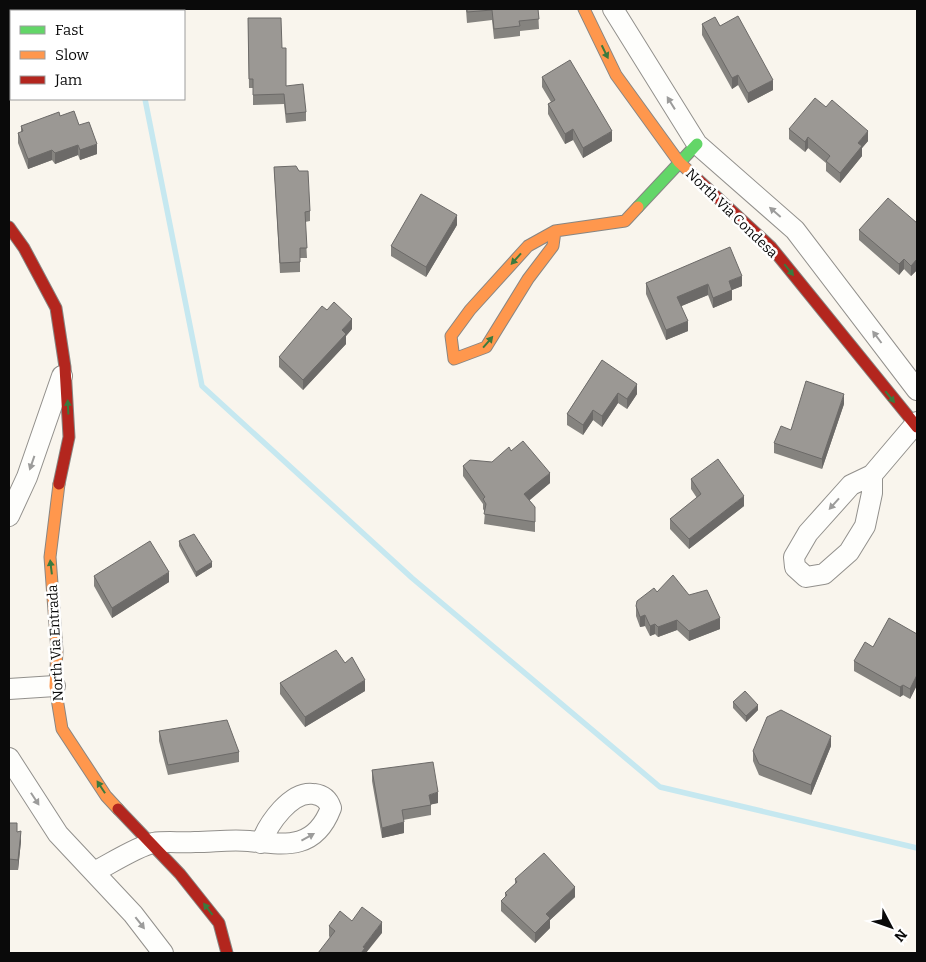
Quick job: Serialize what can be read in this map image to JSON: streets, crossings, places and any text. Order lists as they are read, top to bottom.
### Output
{
  "streets": {
    "street": ["North Via Condesa", "North Via Entrada"]
  },
  "legend": ["Fast", "Slow", "Jam"],
  "north": "bottom right"
}
